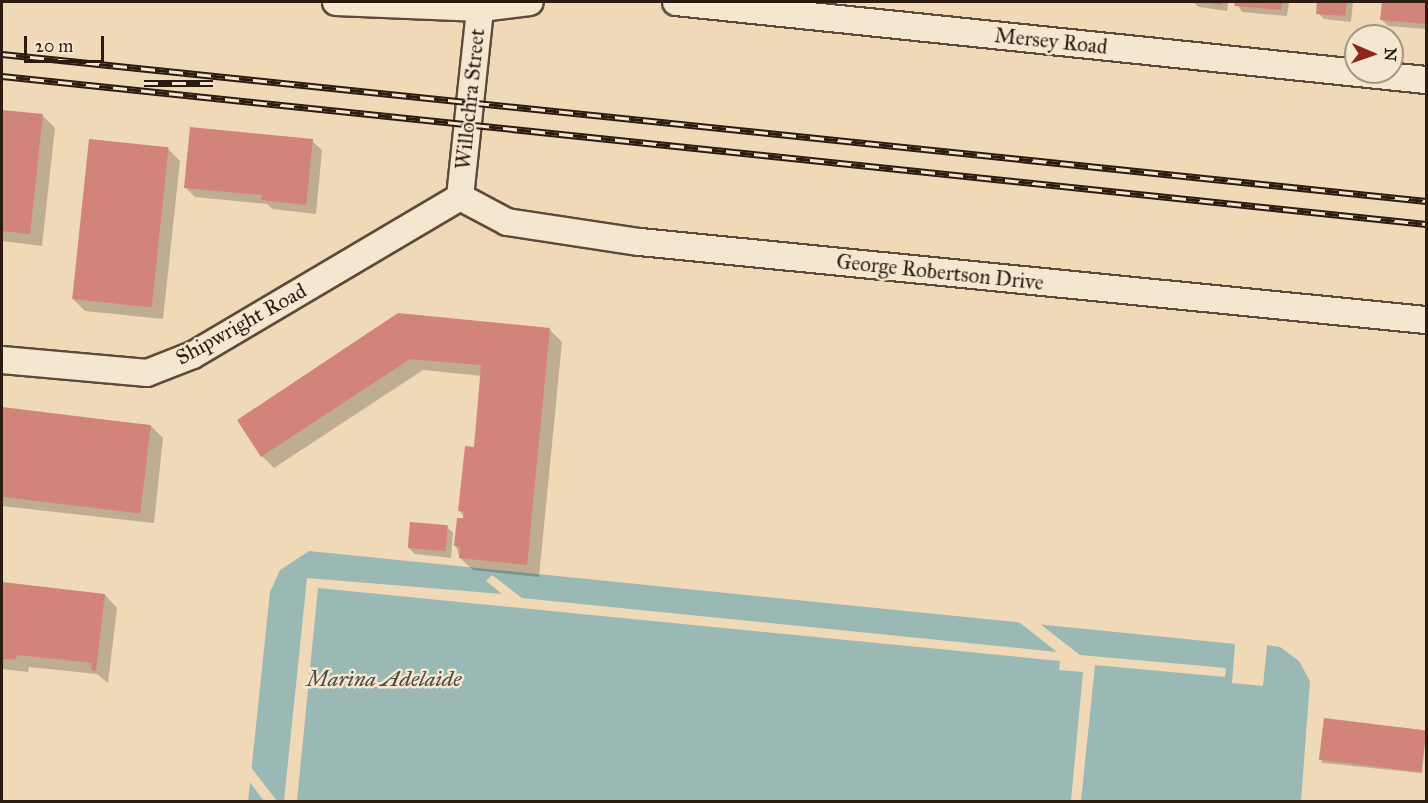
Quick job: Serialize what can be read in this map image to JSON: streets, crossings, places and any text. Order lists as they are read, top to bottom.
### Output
{
  "streets": {
    "street": [
      "Mersey Road",
      "Willochra Street",
      "George Robertson Drive",
      "Shipwright Road"
    ]
  },
  "crossings": [
    ["Willochra Street", "George Robertson Drive"],
    ["Willochra Street", "Shipwright Road"],
    ["George Robertson Drive", "Shipwright Road"]
  ],
  "water": ["Marina Adelaide"],
  "scale_bar": "20 m",
  "north": "right"
}
